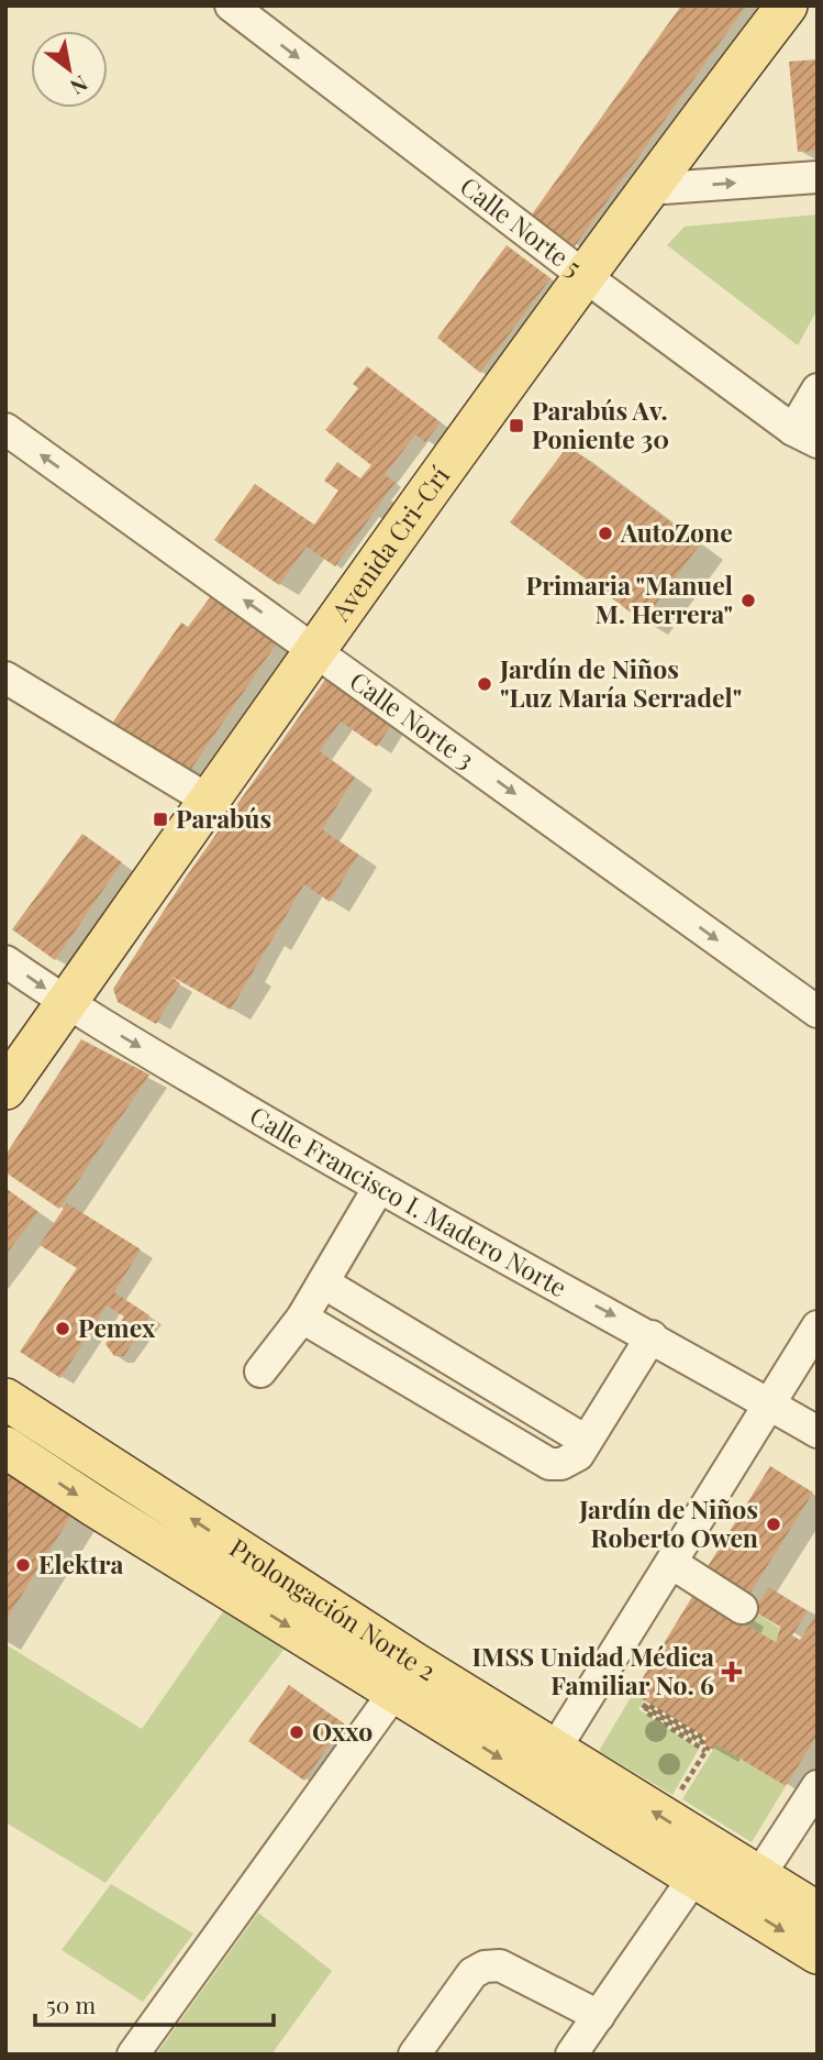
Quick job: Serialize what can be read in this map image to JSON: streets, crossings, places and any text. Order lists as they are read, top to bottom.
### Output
{
  "streets": {
    "main road": ["Avenida Cri-Crí", "Prolongación Norte 2"],
    "street": ["Calle Norte 5", "Calle Norte 3", "Calle Francisco I. Madero Norte"]
  },
  "crossings": [
    ["Calle Norte 5", "Avenida Cri-Crí"],
    ["Avenida Cri-Crí", "Calle Norte 3"],
    ["Avenida Cri-Crí", "Calle Francisco I. Madero Norte"]
  ],
  "one_way": ["Calle Norte 5"],
  "places": {
    "transit": ["Parabús Av. Poniente 30", "Parabús"],
    "other": [
      "AutoZone",
      "Primaria \"Manuel M. Herrera\"",
      "Jardín de Niños \"Luz María Serradel\"",
      "Pemex",
      "Jardín de Niños Roberto Owen",
      "Elektra",
      "Oxxo"
    ],
    "health": ["IMSS Unidad Médica Familiar No. 6"]
  },
  "scale_bar": "50 m",
  "north": "bottom right"
}
